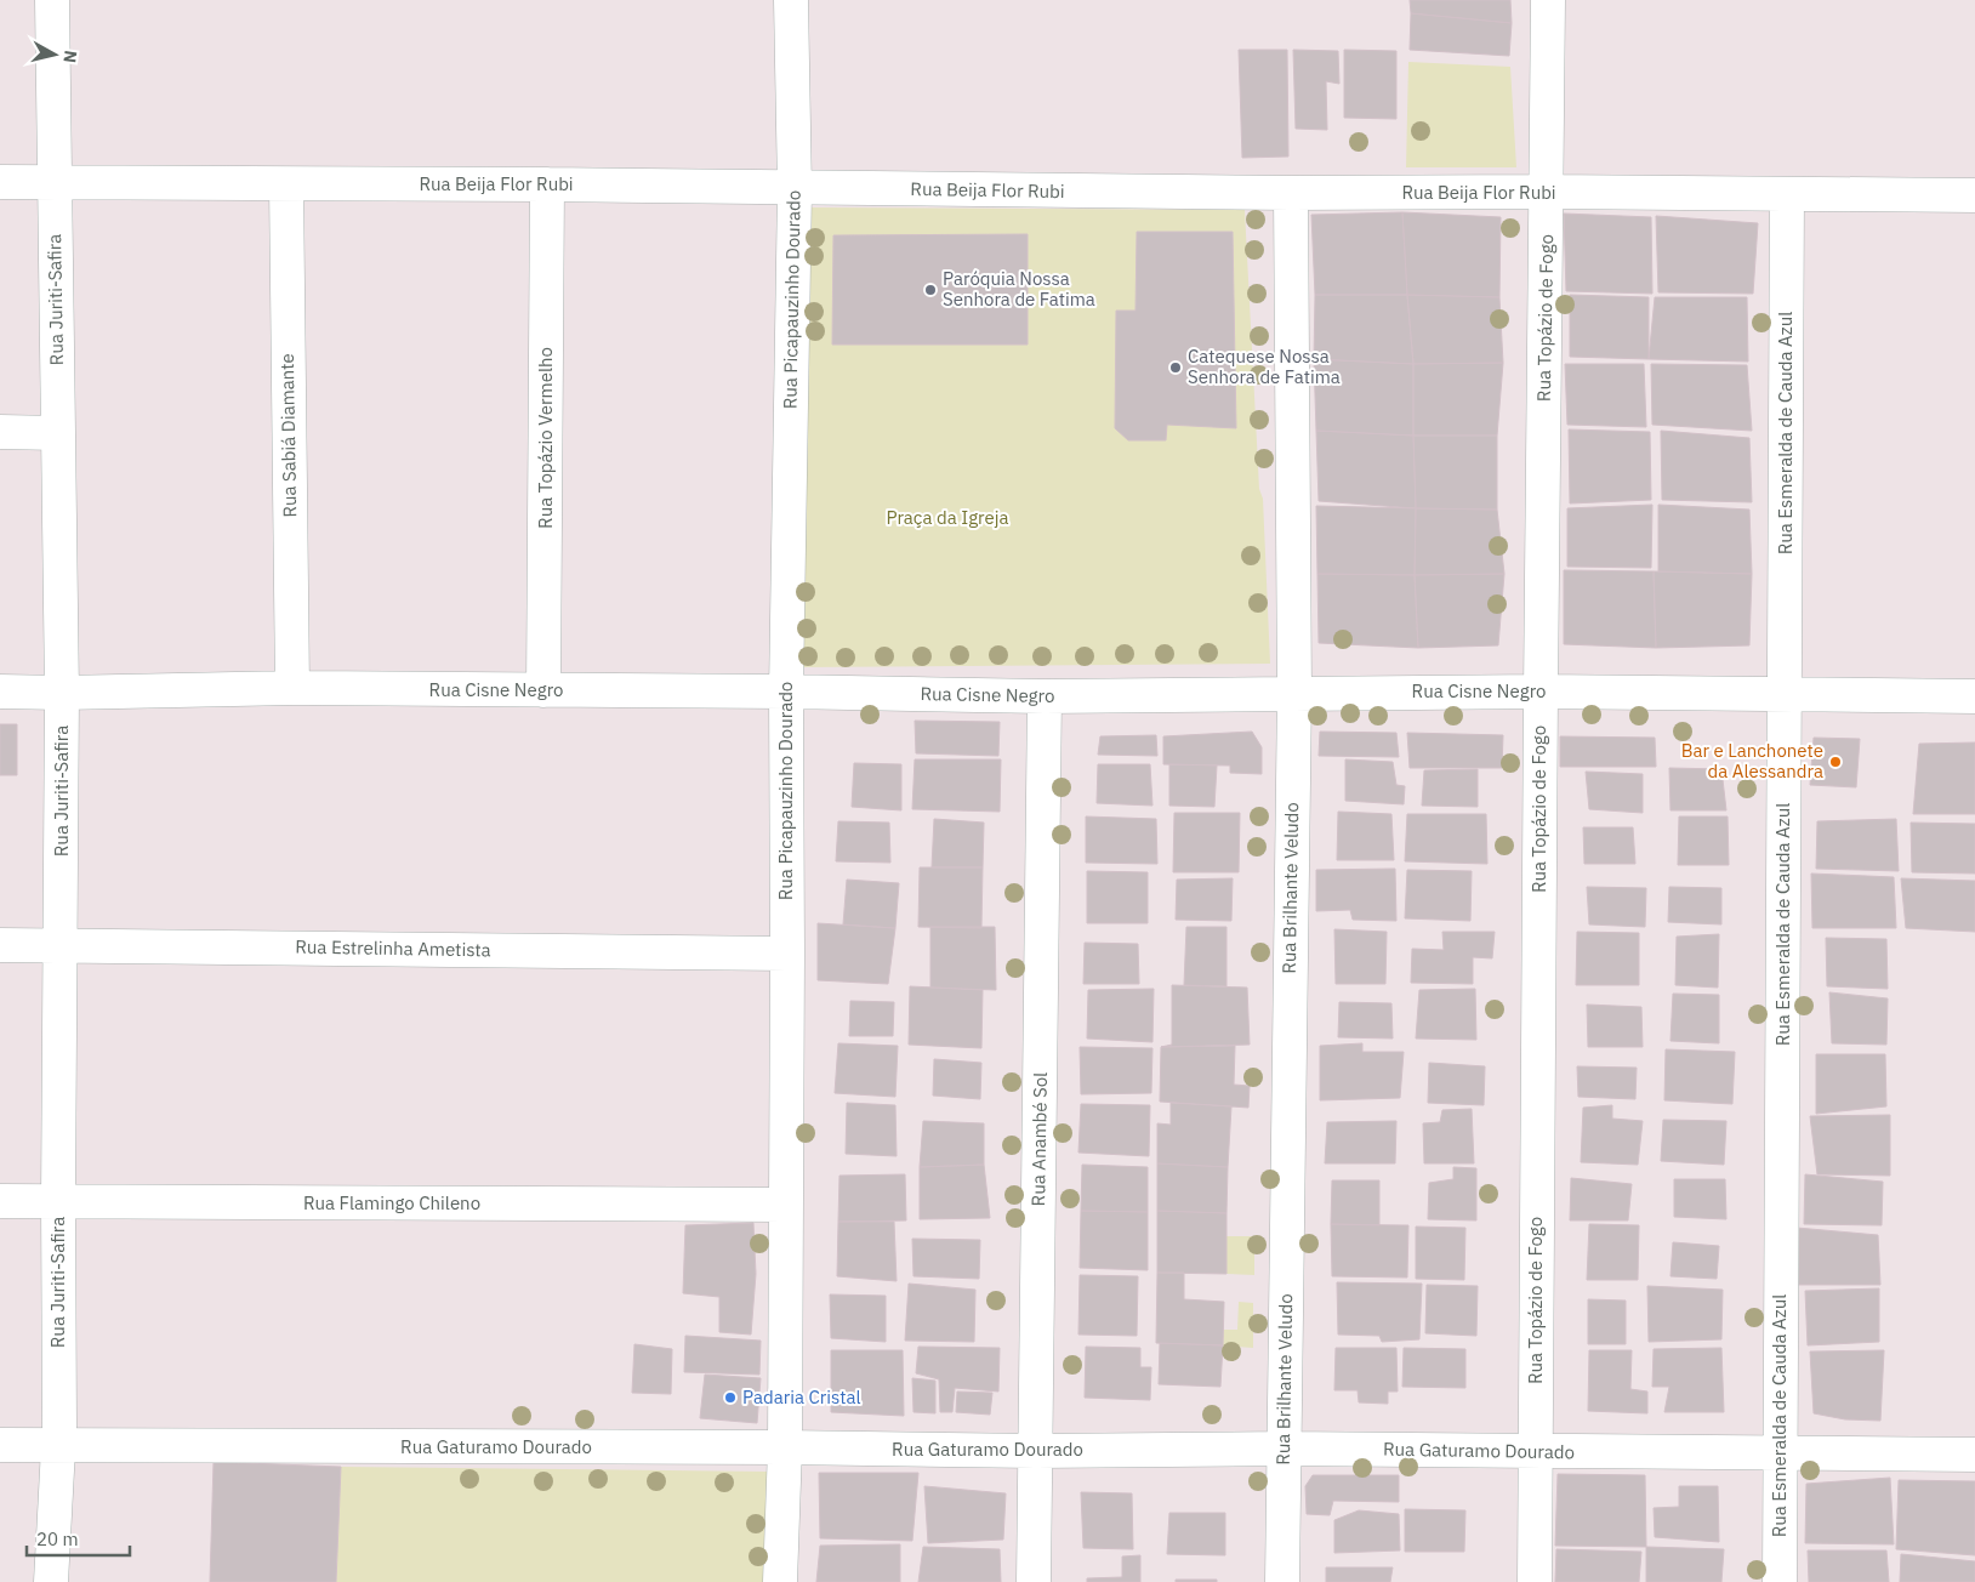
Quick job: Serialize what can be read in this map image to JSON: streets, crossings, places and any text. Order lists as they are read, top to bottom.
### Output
{
  "streets": {
    "street": [
      "Rua Beija Flor Rubi",
      "Rua Juriti-Safira",
      "Rua Picapauzinho Dourado",
      "Rua Topázio de Fogo",
      "Rua Esmeralda de Cauda Azul",
      "Rua Sabiá Diamante",
      "Rua Topázio Vermelho",
      "Rua Cisne Negro",
      "Rua Brilhante Veludo",
      "Rua Estrelinha Ametista",
      "Rua Anambé Sol",
      "Rua Flamingo Chileno",
      "Rua Gaturamo Dourado"
    ]
  },
  "crossings": [
    ["Rua Beija Flor Rubi", "Rua Juriti-Safira"],
    ["Rua Beija Flor Rubi", "Rua Picapauzinho Dourado"],
    ["Rua Beija Flor Rubi", "Rua Topázio de Fogo"],
    ["Rua Beija Flor Rubi", "Rua Esmeralda de Cauda Azul"],
    ["Rua Beija Flor Rubi", "Rua Sabiá Diamante"],
    ["Rua Beija Flor Rubi", "Rua Topázio Vermelho"],
    ["Rua Beija Flor Rubi", "Rua Brilhante Veludo"],
    ["Rua Juriti-Safira", "Rua Cisne Negro"],
    ["Rua Juriti-Safira", "Rua Estrelinha Ametista"],
    ["Rua Juriti-Safira", "Rua Flamingo Chileno"],
    ["Rua Juriti-Safira", "Rua Gaturamo Dourado"],
    ["Rua Picapauzinho Dourado", "Rua Cisne Negro"],
    ["Rua Picapauzinho Dourado", "Rua Estrelinha Ametista"],
    ["Rua Picapauzinho Dourado", "Rua Flamingo Chileno"],
    ["Rua Picapauzinho Dourado", "Rua Gaturamo Dourado"],
    ["Rua Topázio de Fogo", "Rua Cisne Negro"],
    ["Rua Topázio de Fogo", "Rua Gaturamo Dourado"],
    ["Rua Esmeralda de Cauda Azul", "Rua Cisne Negro"],
    ["Rua Esmeralda de Cauda Azul", "Rua Gaturamo Dourado"],
    ["Rua Sabiá Diamante", "Rua Cisne Negro"],
    ["Rua Topázio Vermelho", "Rua Cisne Negro"],
    ["Rua Cisne Negro", "Rua Brilhante Veludo"],
    ["Rua Cisne Negro", "Rua Anambé Sol"],
    ["Rua Brilhante Veludo", "Rua Gaturamo Dourado"],
    ["Rua Anambé Sol", "Rua Gaturamo Dourado"]
  ],
  "parks": ["Praça da Igreja"],
  "places": [
    "Paróquia Nossa Senhora de Fatima",
    "Catequese Nossa Senhora de Fatima",
    "Bar e Lanchonete da Alessandra",
    "Padaria Cristal"
  ],
  "scale_bar": "20 m",
  "north": "right"
}
